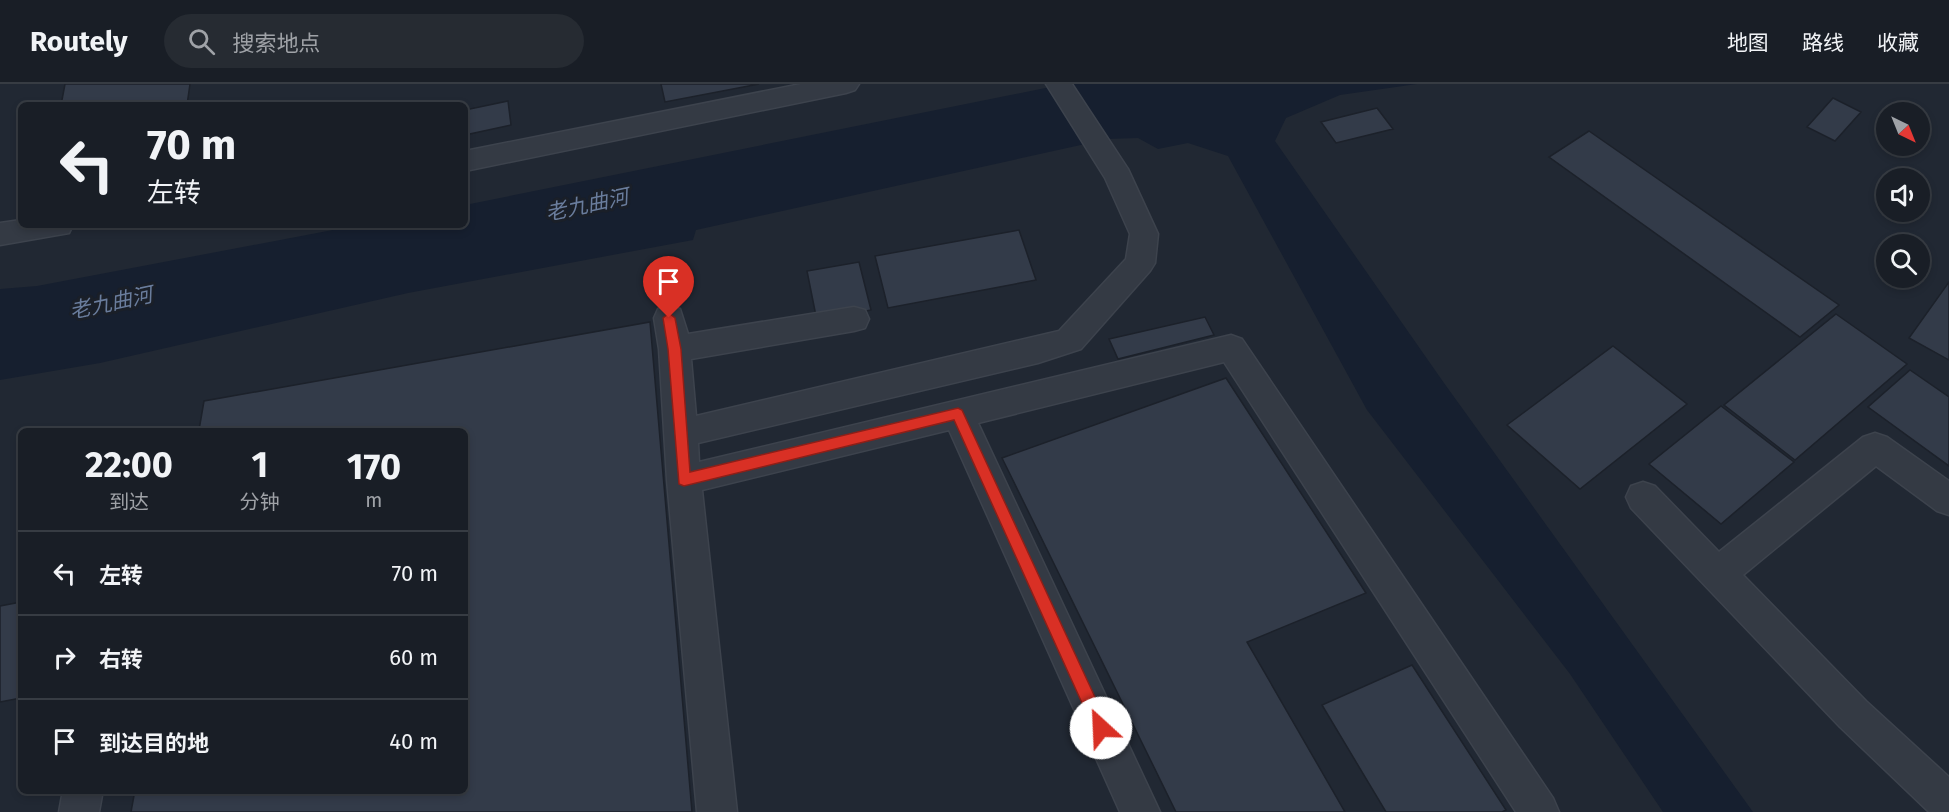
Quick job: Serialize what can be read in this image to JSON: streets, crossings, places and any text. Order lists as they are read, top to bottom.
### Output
{
  "water": ["老九曲河"],
  "north": "bottom right",
  "page": {
    "header": "Routely",
    "search": "搜索地点",
    "nav": ["地图", "路线", "收藏"],
    "turn": ["70 m", "左转"],
    "eta": [
      "22:00",
      "到达",
      "1",
      "分钟",
      "170",
      "m"
    ],
    "list": [
      {
        "name": "左转",
        "value": "70 m"
      },
      {
        "name": "右转",
        "value": "60 m"
      },
      {
        "name": "到达目的地",
        "value": "40 m"
      }
    ]
  }
}
